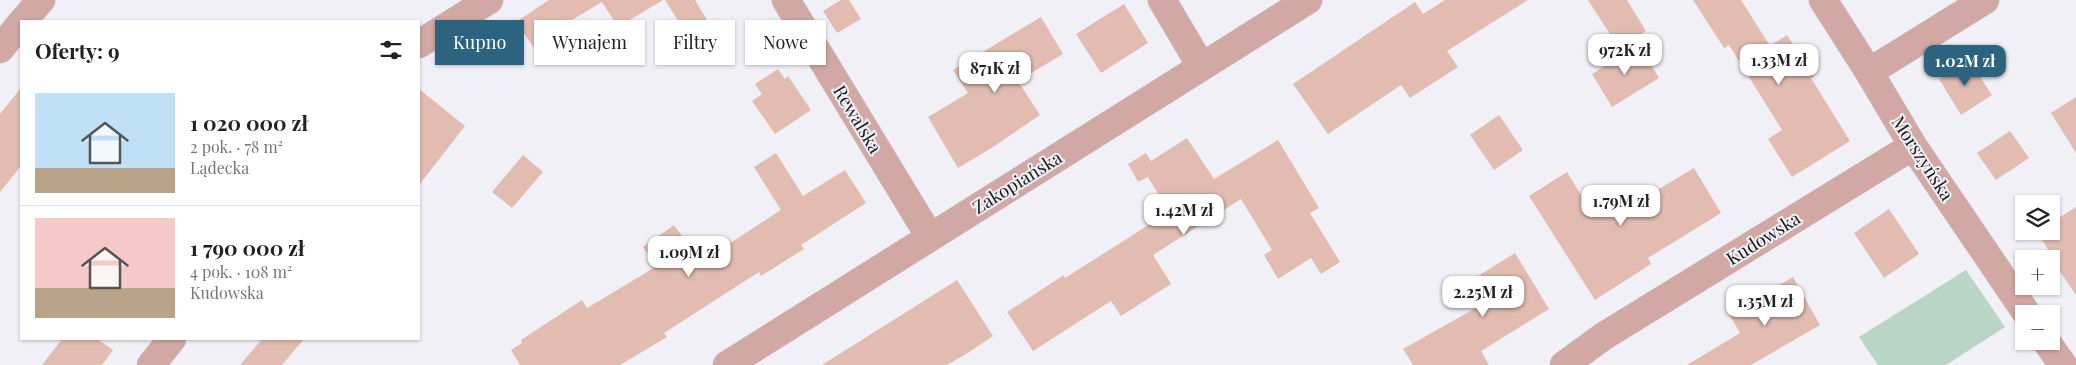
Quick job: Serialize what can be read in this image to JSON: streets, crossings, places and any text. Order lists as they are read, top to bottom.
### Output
{
  "streets": {
    "street": [
      "Rewalska",
      "Morszyńska",
      "Zakopiańska",
      "Kudowska"
    ]
  },
  "crossings": [
    ["Rewalska", "Zakopiańska"],
    ["Morszyńska", "Kudowska"]
  ],
  "page": {
    "chip": [
      "Kupno",
      "Wynajem",
      "Filtry",
      "Nowe"
    ],
    "heading": "Oferty: 9",
    "price": [
      "972K zł",
      "1.33M zł",
      "1.02M zł",
      "871K zł",
      "1.79M zł",
      "1.42M zł",
      "1.09M zł",
      "2.25M zł",
      "1.35M zł"
    ],
    "list": [
      {
        "name": "1 020 000 zł",
        "note": "2 pok. · 78 m² · Lądecka"
      },
      {
        "name": "1 790 000 zł",
        "note": "4 pok. · 108 m² · Kudowska"
      }
    ],
    "map_buttons": ["+", "−"]
  }
}
